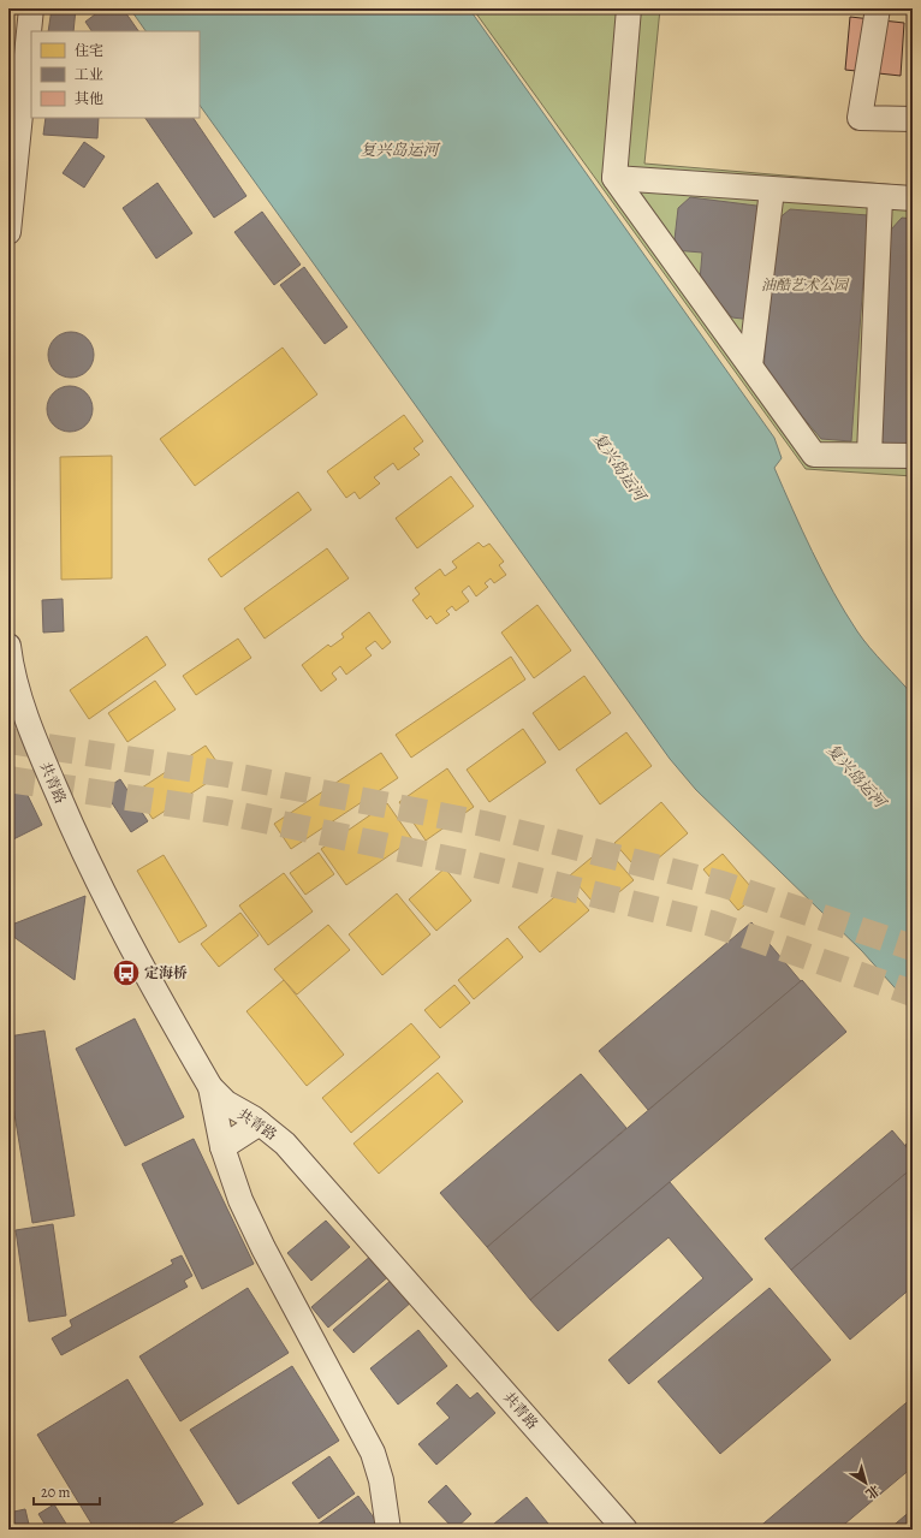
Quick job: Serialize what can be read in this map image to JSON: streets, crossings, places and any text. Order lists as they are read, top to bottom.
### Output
{
  "streets": {
    "street": ["共青路"]
  },
  "water": ["复兴岛运河"],
  "parks": ["油酷艺术公园"],
  "places": {
    "bus stop": ["定海桥"]
  },
  "legend": ["住宅", "工业", "其他"],
  "scale_bar": "20 m",
  "north": "bottom right"
}
